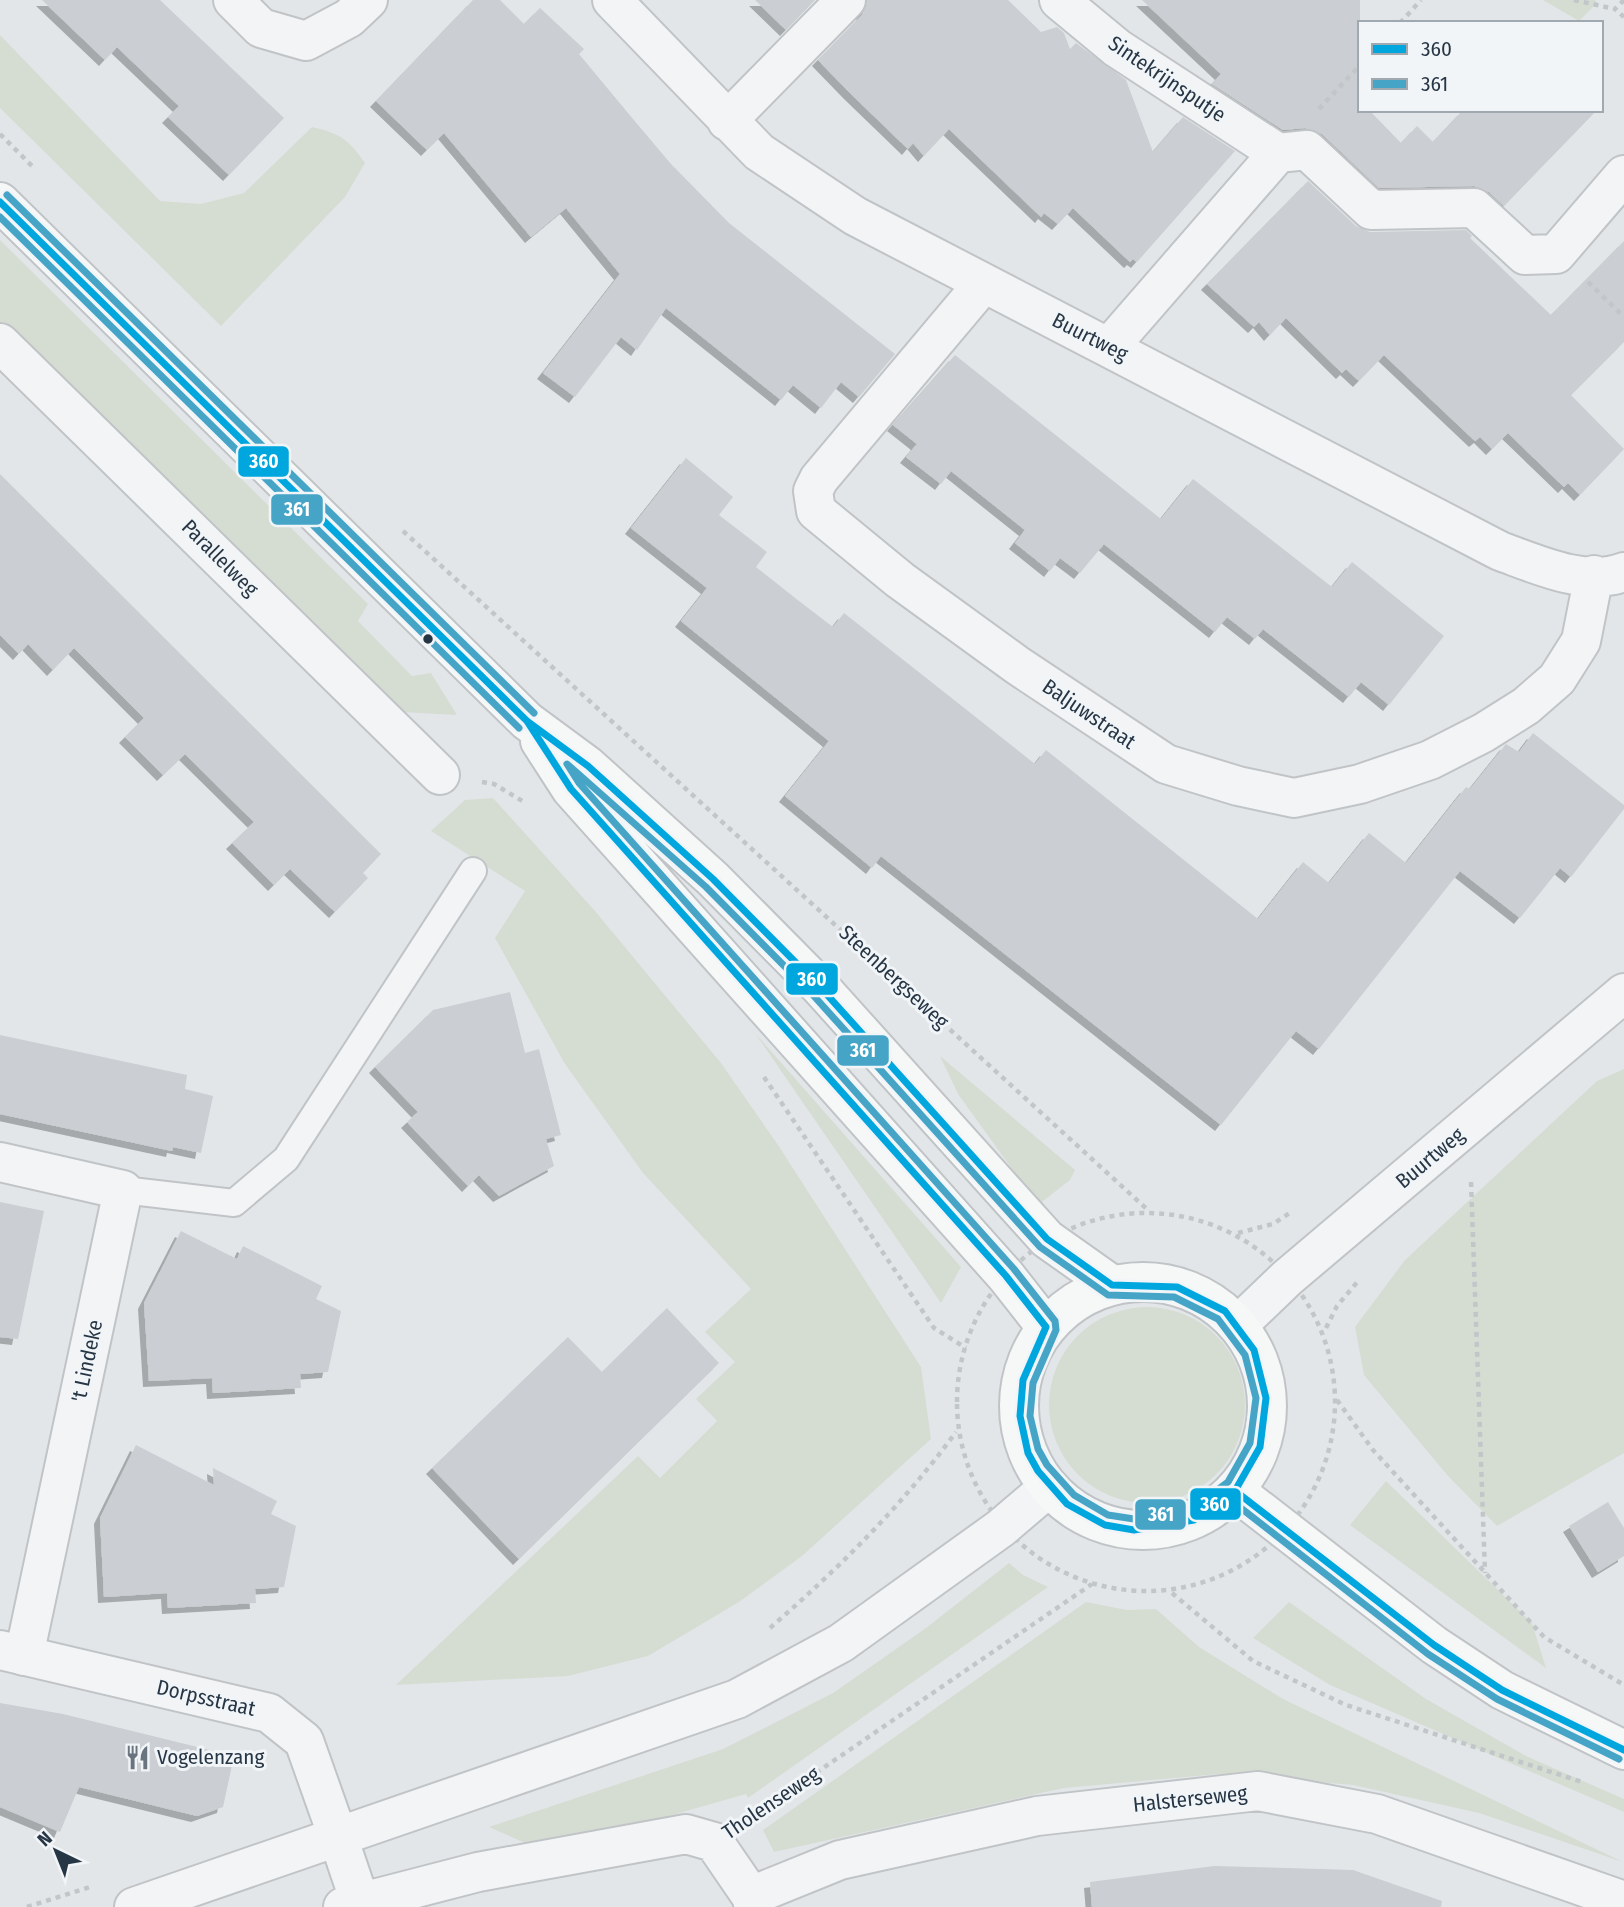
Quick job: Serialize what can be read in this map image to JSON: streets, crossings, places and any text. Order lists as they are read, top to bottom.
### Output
{
  "streets": {
    "street": [
      "Sintekrijnsputje",
      "Buurtweg",
      "Parallelweg",
      "Baljuwstraat",
      "'t Lindeke",
      "Dorpsstraat",
      "Halsterseweg",
      "Tholenseweg"
    ],
    "path": ["Steenbergseweg"]
  },
  "crossings": [
    ["Buurtweg", "Baljuwstraat"],
    ["'t Lindeke", "Dorpsstraat"],
    ["Dorpsstraat", "Tholenseweg"]
  ],
  "places": {
    "restaurant": ["Vogelenzang"]
  },
  "lines": ["transit line 361", "transit line 360"],
  "legend": ["360", "361"],
  "north": "top left"
}
